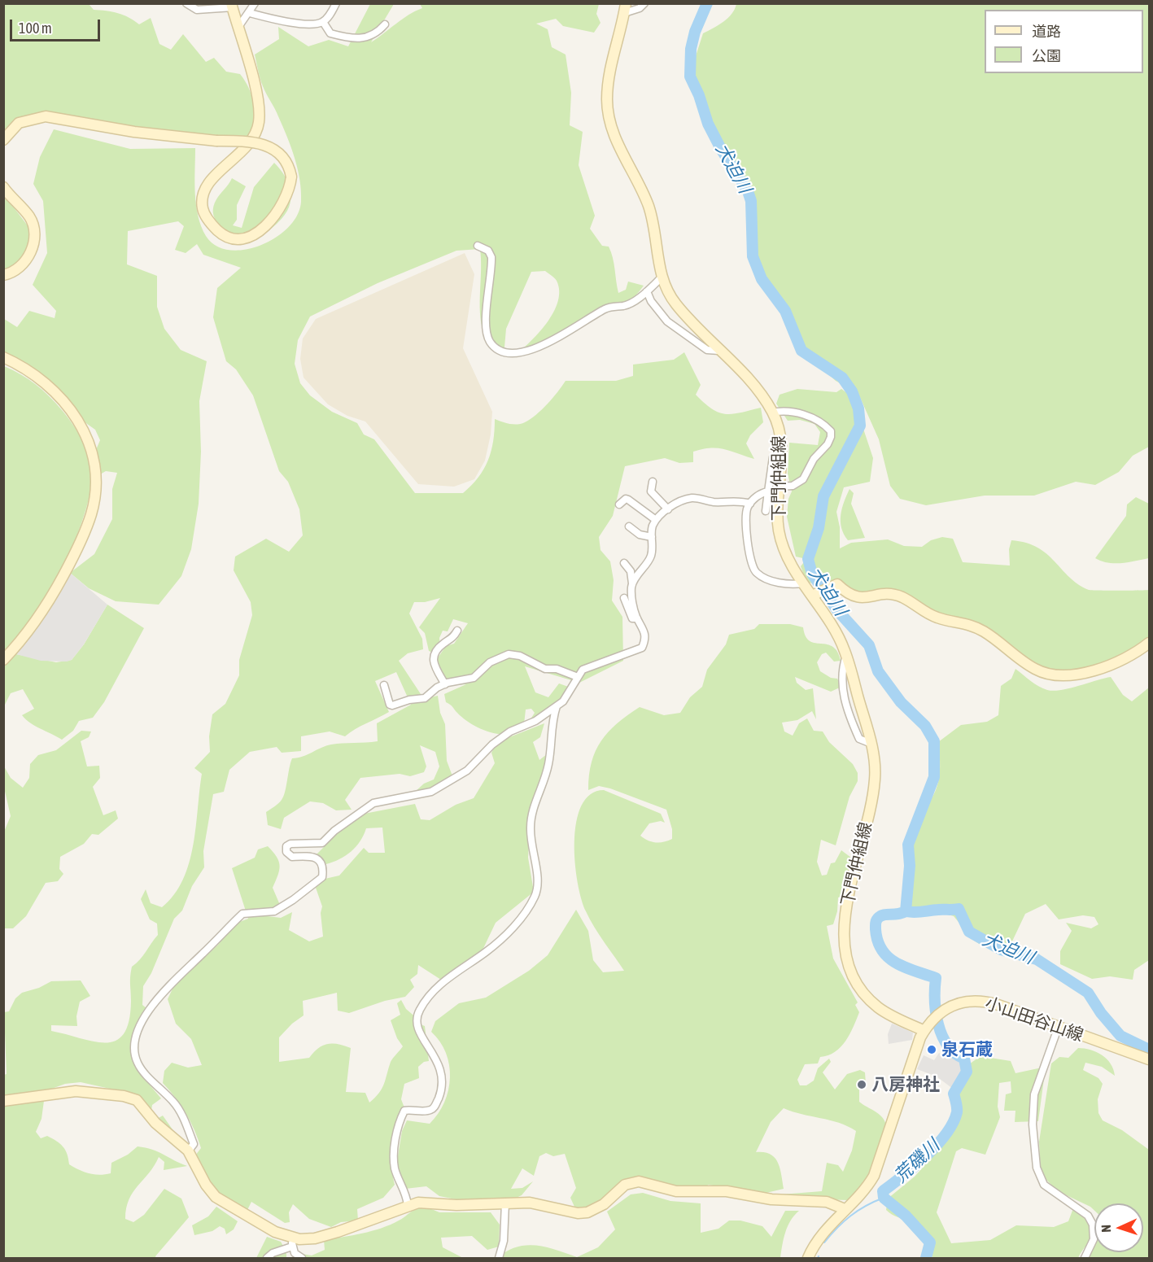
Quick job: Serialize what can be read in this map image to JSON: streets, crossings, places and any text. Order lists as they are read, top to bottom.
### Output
{
  "streets": {
    "street": ["下門仲組線", "小山田谷山線"]
  },
  "crossings": [
    ["下門仲組線", "小山田谷山線"]
  ],
  "water": ["犬迫川", "荒磯川"],
  "places": ["泉石蔵", "八房神社"],
  "legend": ["道路", "公園"],
  "scale_bar": "100 m",
  "north": "left"
}
